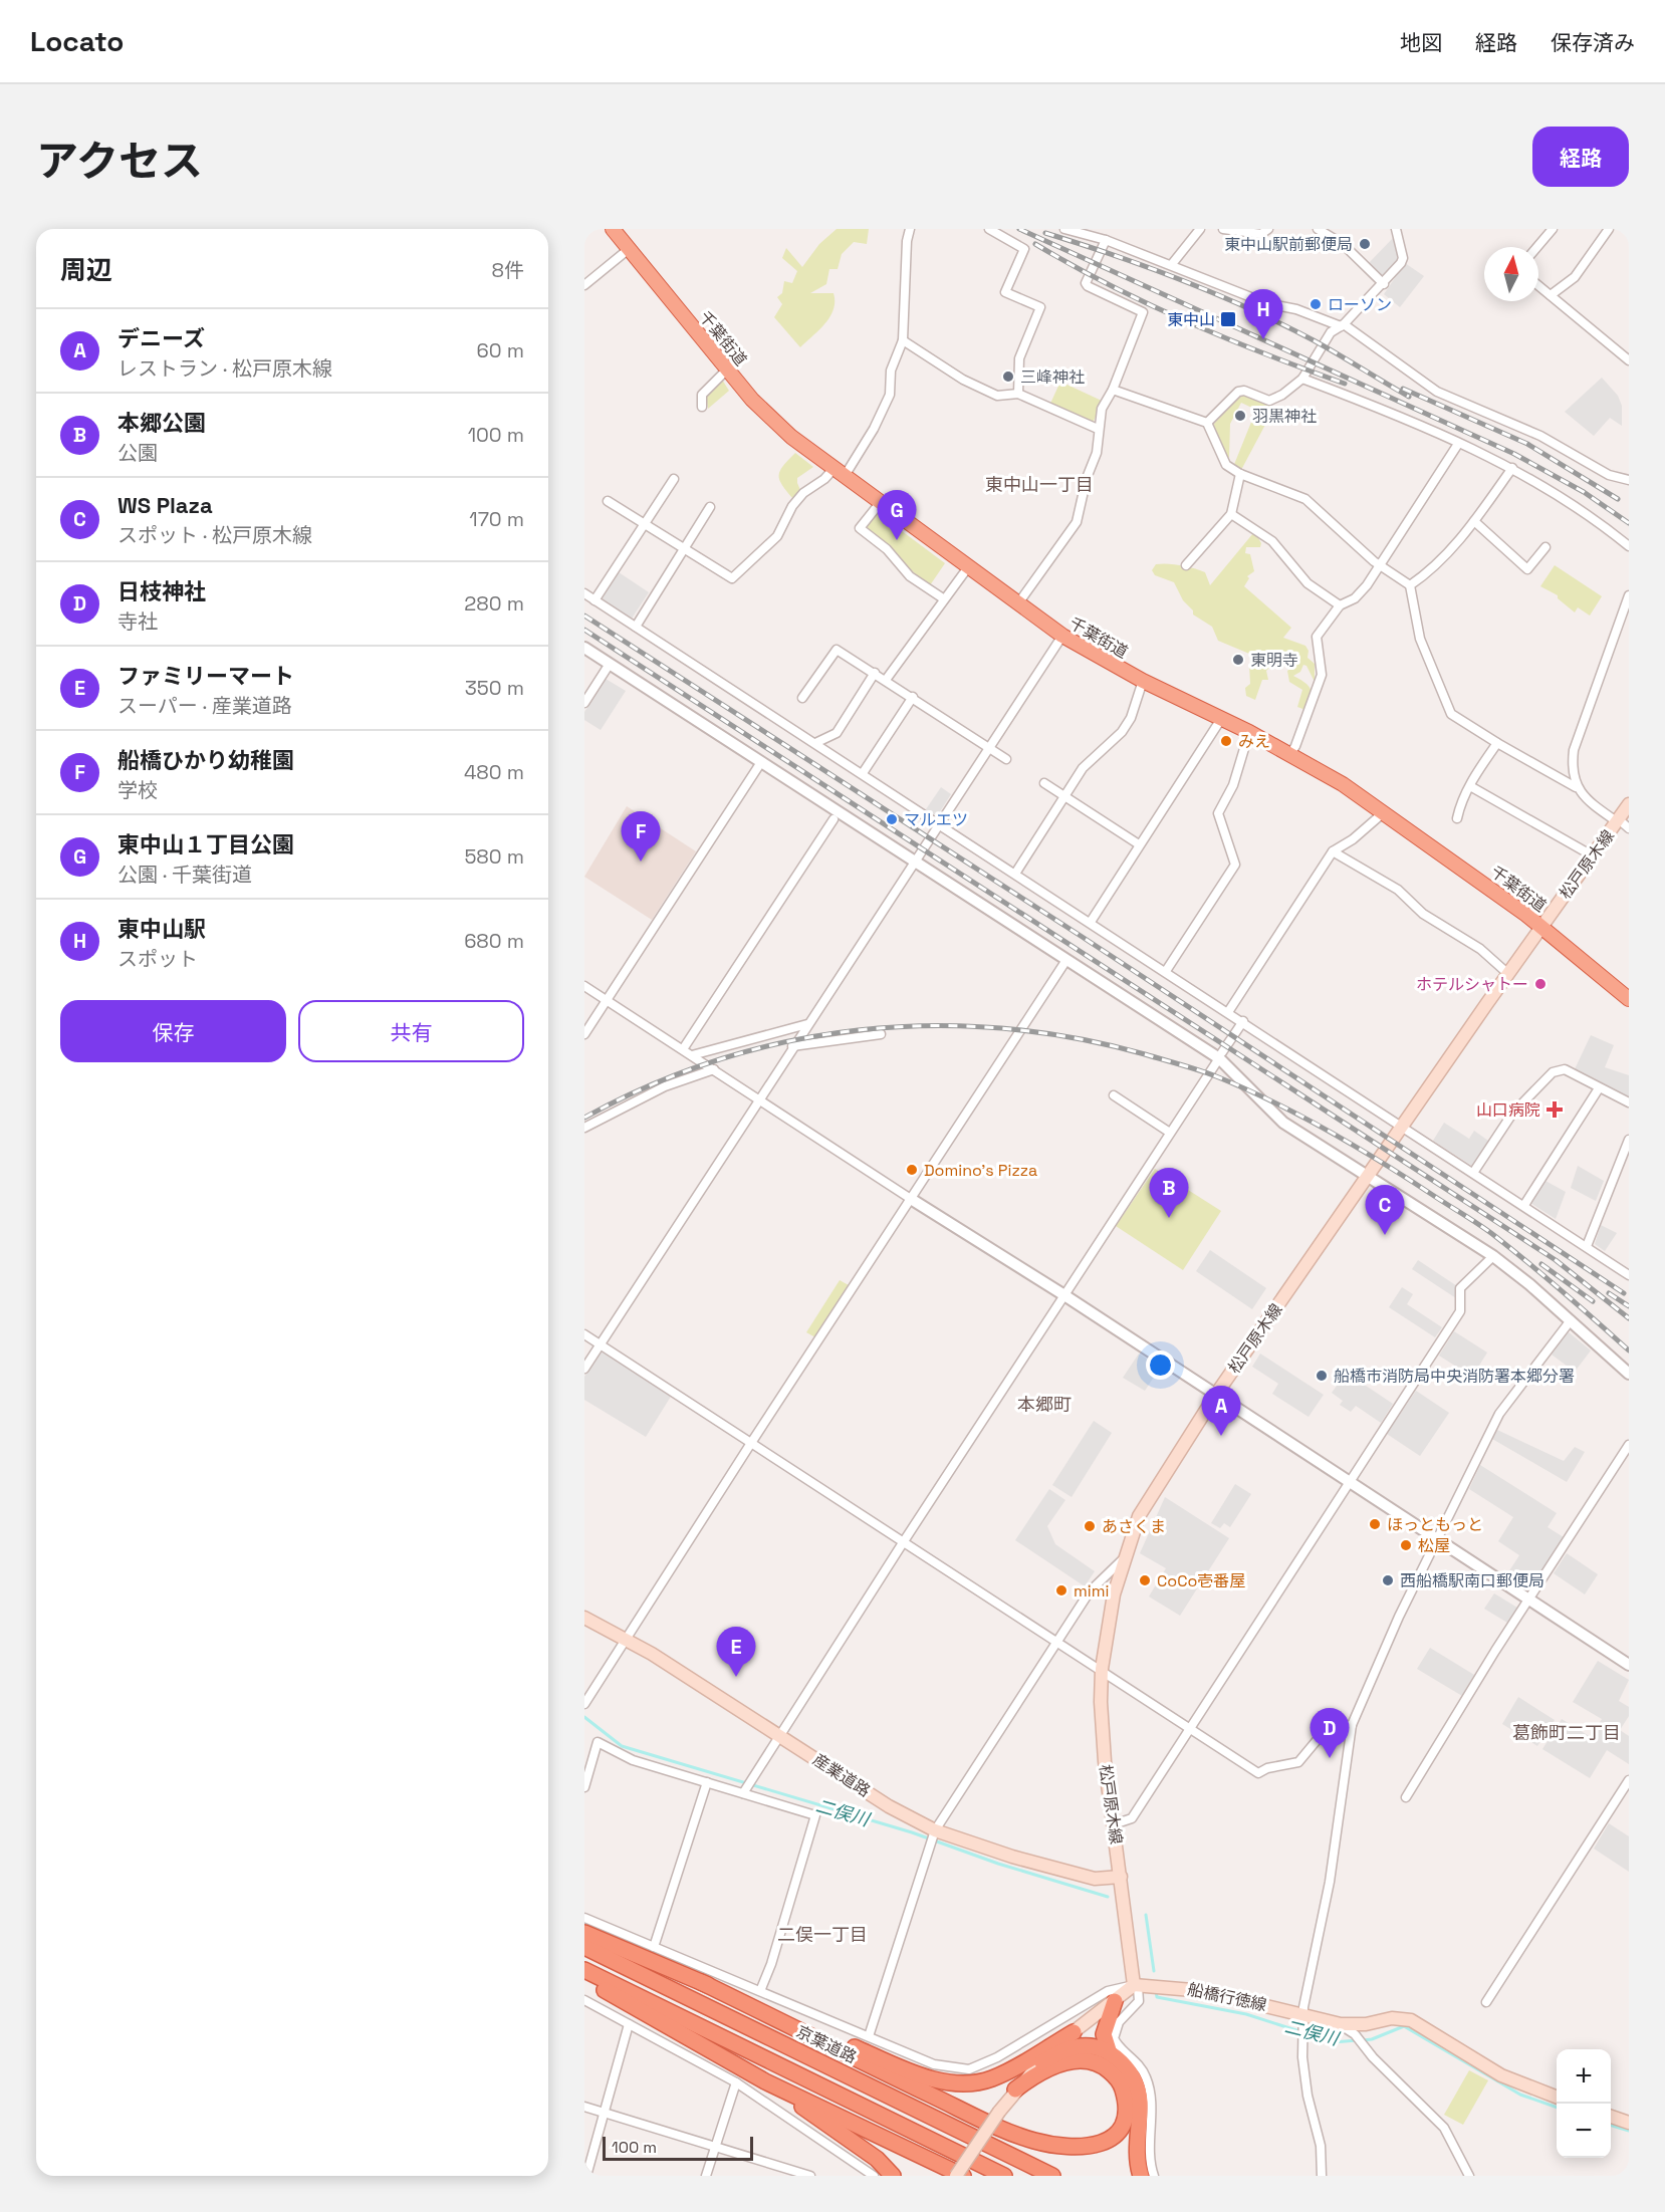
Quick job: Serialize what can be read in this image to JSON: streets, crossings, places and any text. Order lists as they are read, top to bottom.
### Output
{
  "streets": {
    "highway": ["千葉街道", "京葉道路"],
    "main road": ["松戸原木線", "産業道路", "船橋行徳線"]
  },
  "crossings": [
    ["千葉街道", "松戸原木線"],
    ["松戸原木線", "産業道路"],
    ["松戸原木線", "船橋行徳線"]
  ],
  "districts": [
    "東中山一丁目",
    "本郷町",
    "葛飾町二丁目",
    "二俣一丁目"
  ],
  "water": ["二俣川"],
  "places": {
    "other": [
      "東中山駅前郵便局",
      "ローソン",
      "三峰神社",
      "羽黒神社",
      "東明寺",
      "みえ",
      "マルエツ",
      "ホテルシャトー",
      "Domino's Pizza",
      "船橋市消防局中央消防署本郷分署",
      "ほっともっと",
      "あさくま",
      "松屋",
      "CoCo壱番屋",
      "西船橋駅南口郵便局",
      "mimi"
    ],
    "transit": ["東中山"],
    "health": ["山口病院"]
  },
  "scale_bar": "100 m",
  "north": "top",
  "page": {
    "header": "Locato",
    "nav": ["地図", "経路", "保存済み"],
    "title": "アクセス",
    "buttons": [
      "経路",
      ["保存", "共有"]
    ],
    "heading": ["周辺", "8件"],
    "pins": [
      "H",
      "G",
      "F",
      "B",
      "C",
      "A",
      "E",
      "D"
    ],
    "list": [
      {
        "mark": "A",
        "name": "デニーズ",
        "note": "レストラン · 松戸原木線",
        "value": "60 m"
      },
      {
        "mark": "B",
        "name": "本郷公園",
        "note": "公園",
        "value": "100 m"
      },
      {
        "mark": "C",
        "name": "WS Plaza",
        "note": "スポット · 松戸原木線",
        "value": "170 m"
      },
      {
        "mark": "D",
        "name": "日枝神社",
        "note": "寺社",
        "value": "280 m"
      },
      {
        "mark": "E",
        "name": "ファミリーマート",
        "note": "スーパー · 産業道路",
        "value": "350 m"
      },
      {
        "mark": "F",
        "name": "船橋ひかり幼稚園",
        "note": "学校",
        "value": "480 m"
      },
      {
        "mark": "G",
        "name": "東中山１丁目公園",
        "note": "公園 · 千葉街道",
        "value": "580 m"
      },
      {
        "mark": "H",
        "name": "東中山駅",
        "note": "スポット",
        "value": "680 m"
      }
    ],
    "map_buttons": ["+", "−"],
    "scale": "100 m"
  }
}
